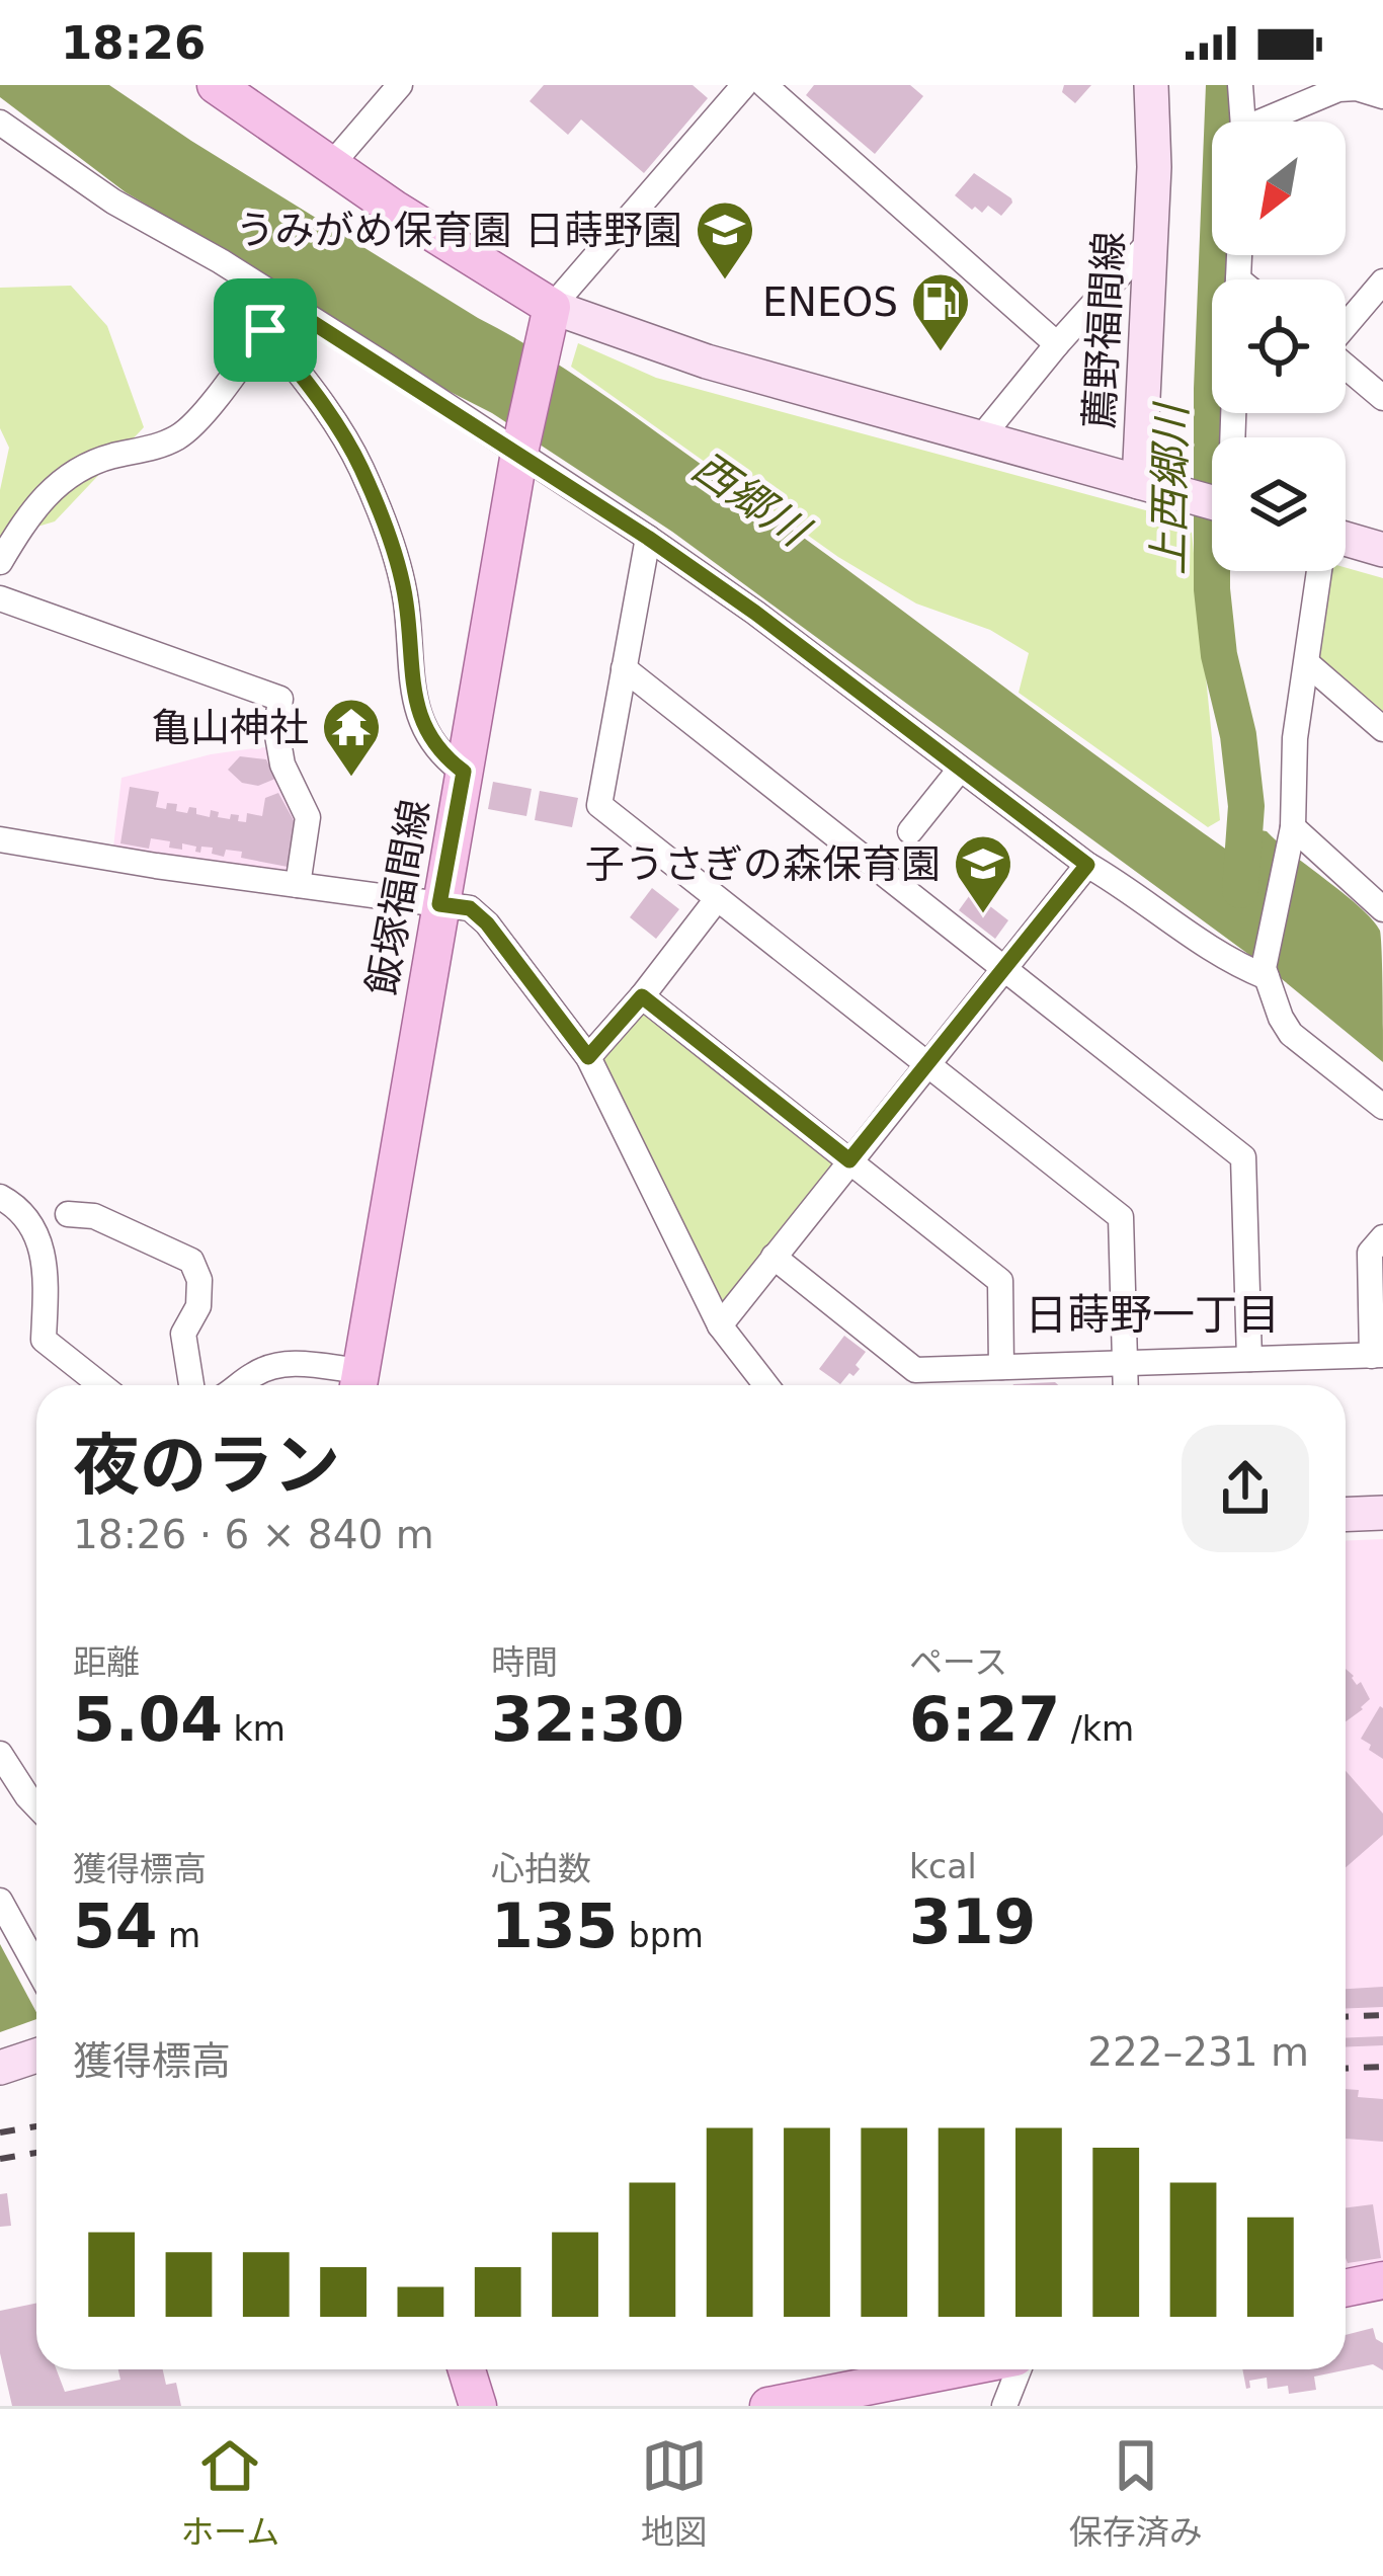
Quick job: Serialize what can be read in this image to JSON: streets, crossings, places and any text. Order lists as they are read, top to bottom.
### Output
{
  "streets": {
    "main road": ["飯塚福間線"],
    "street": ["薦野福間線"]
  },
  "districts": ["日蒔野一丁目"],
  "water": ["上西郷川", "西郷川"],
  "places": {
    "school or university": ["うみがめ保育園 日蒔野園", "子うさぎの森保育園"],
    "fuel station": ["ENEOS"],
    "temple": ["亀山神社"]
  },
  "north": "bottom left",
  "page": {
    "status": "18:26",
    "heading": ["夜のラン", "18:26 · 6 × 840 m"],
    "stats": [
      ["距離", "5.04 km"],
      ["時間", "32:30"],
      ["ペース", "6:27 /km"],
      ["獲得標高", "54 m"],
      ["心拍数", "135 bpm"],
      ["kcal", "319"]
    ],
    "chart": ["獲得標高", "222–231 m"],
    "tabs": ["ホーム", "地図", "保存済み"]
  }
}
